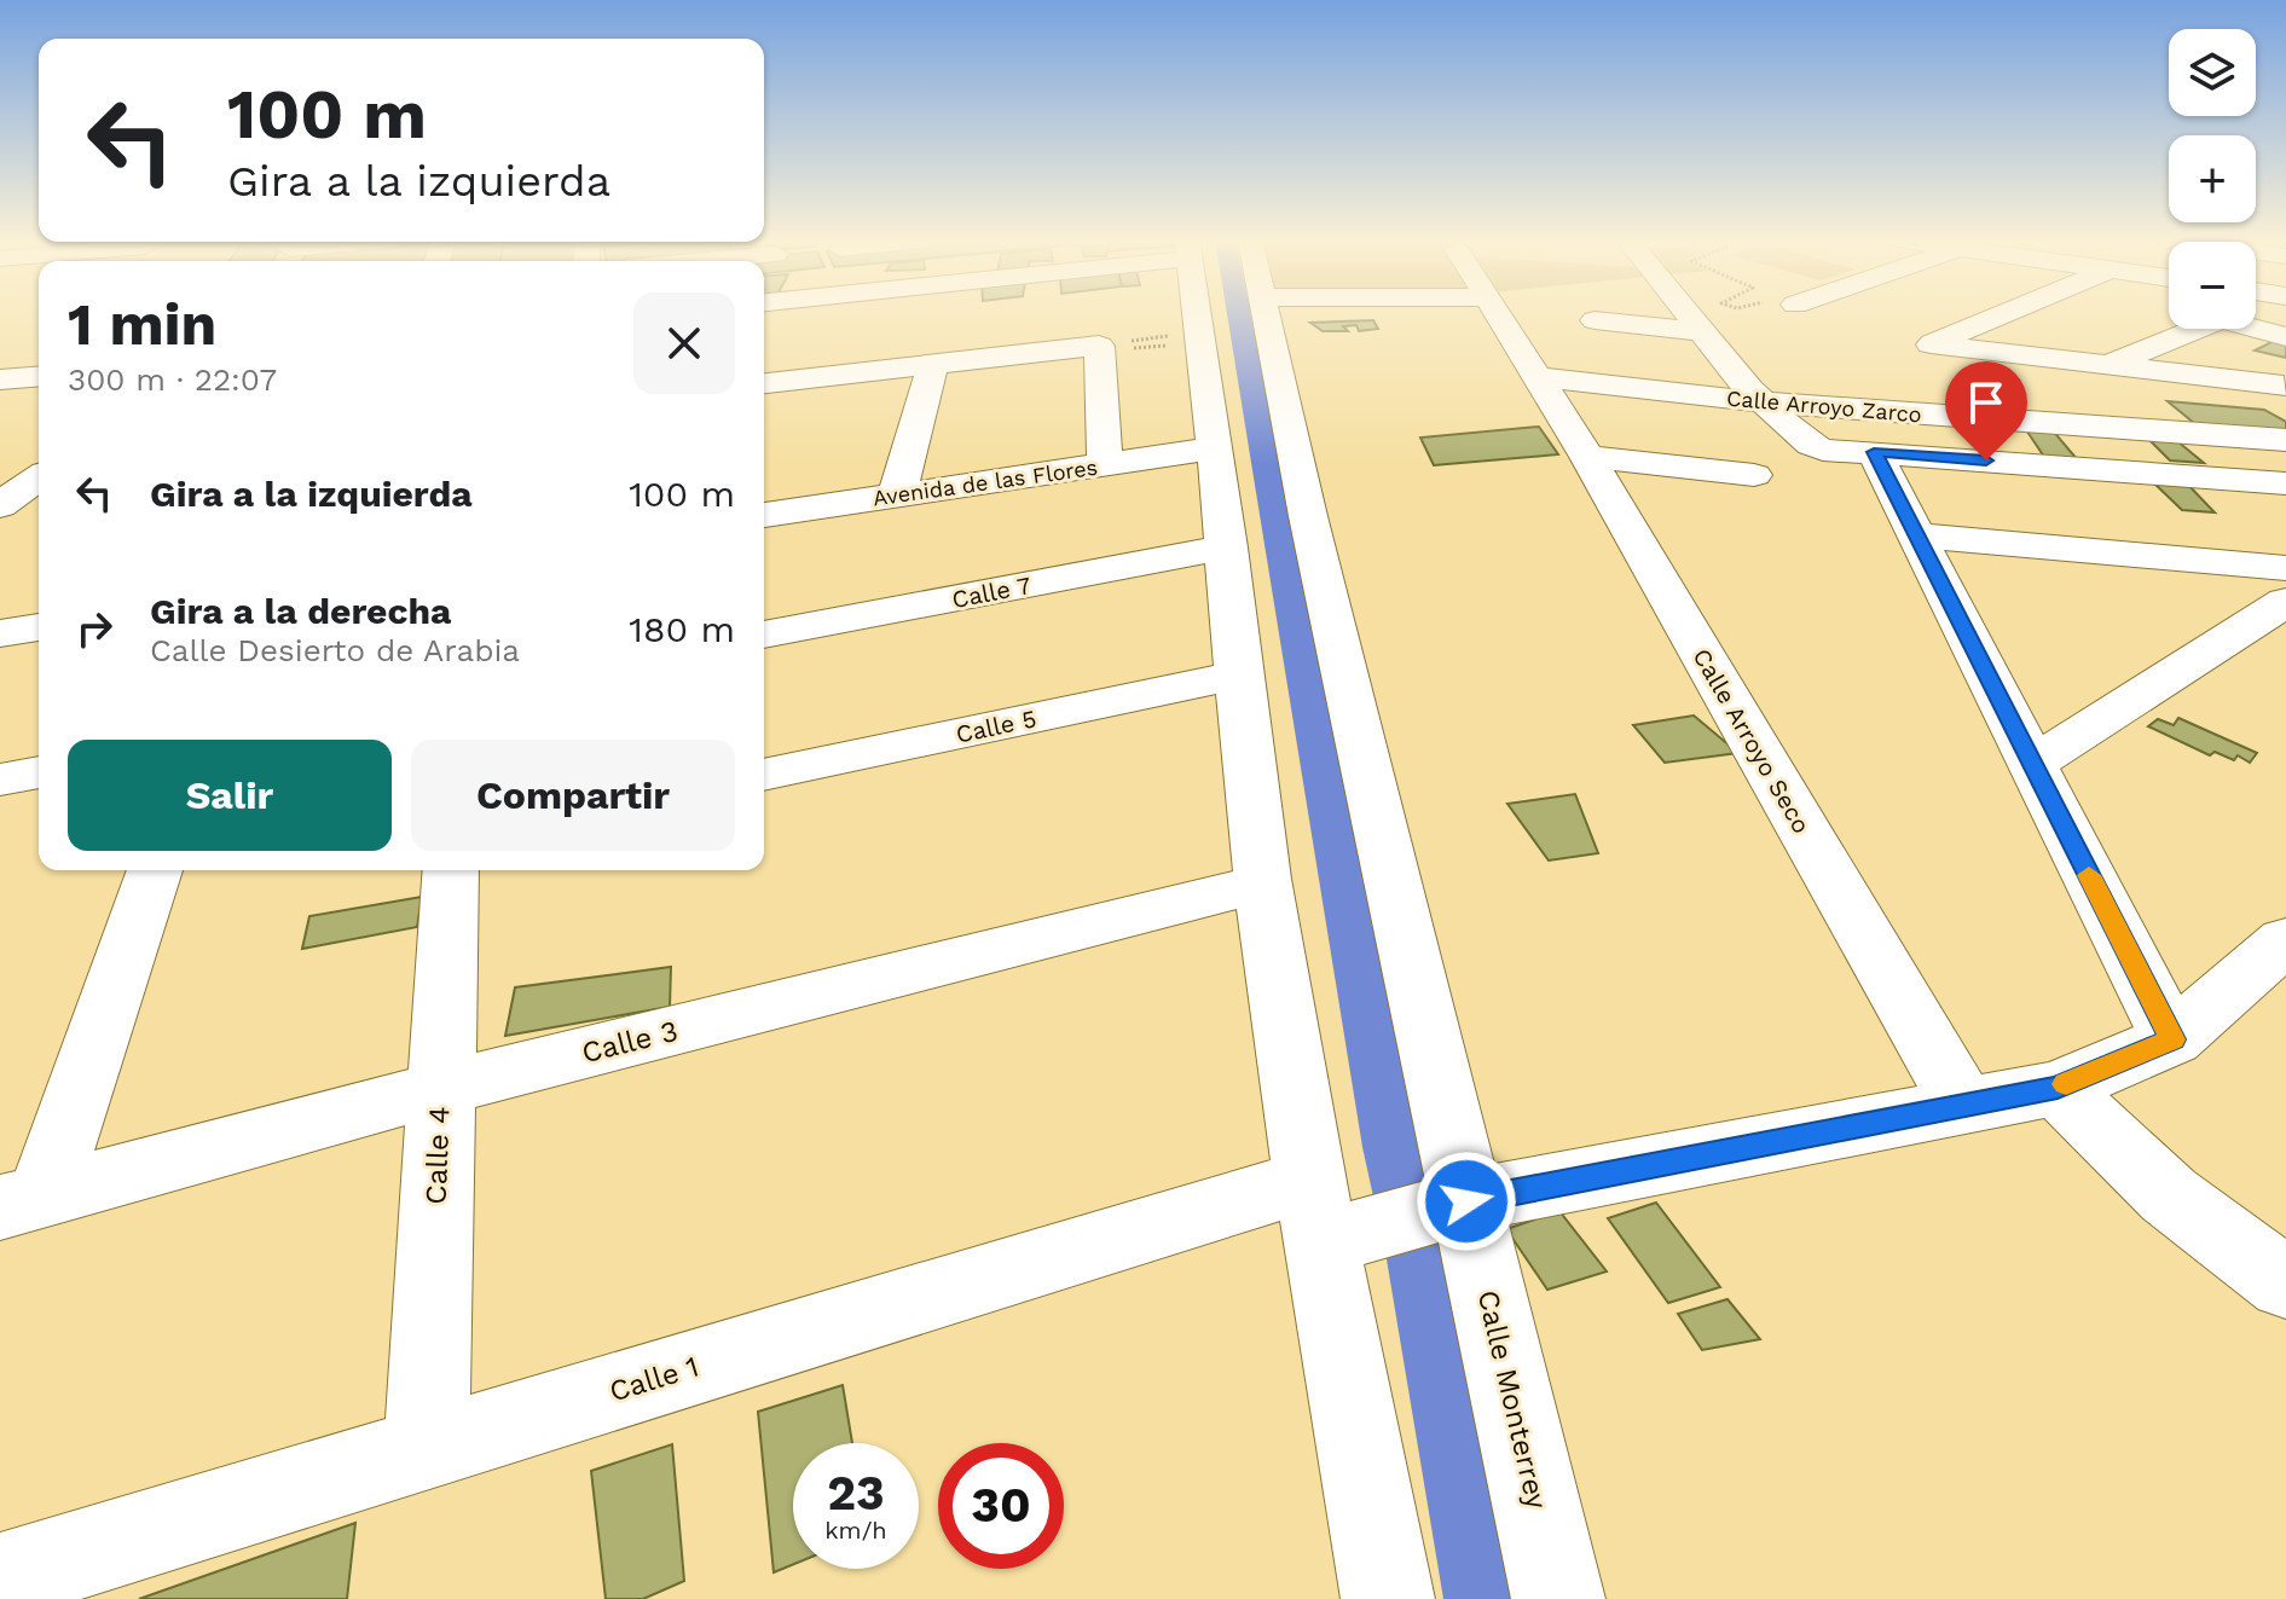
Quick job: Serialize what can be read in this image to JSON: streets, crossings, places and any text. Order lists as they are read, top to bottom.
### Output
{
  "streets": {
    "street": [
      "Calle Arroyo Zarco",
      "Avenida de las Flores",
      "Calle 7",
      "Calle 5",
      "Calle Arroyo Seco",
      "Calle 3",
      "Calle 4",
      "Calle 1",
      "Calle Monterrey"
    ]
  },
  "crossings": [
    ["Calle Arroyo Zarco", "Calle Arroyo Seco"],
    ["Calle Arroyo Seco", "Calle 1"],
    ["Calle 3", "Calle 4"],
    ["Calle 4", "Calle 1"],
    ["Calle 1", "Calle Monterrey"]
  ],
  "page": {
    "map_buttons": ["+", "−"],
    "turn": ["100 m", "Gira a la izquierda"],
    "heading": ["1 min", "300 m · 22:07"],
    "list": [
      {
        "name": "Gira a la izquierda",
        "value": "100 m"
      },
      {
        "name": "Gira a la derecha",
        "note": "Calle Desierto de Arabia",
        "value": "180 m"
      }
    ],
    "buttons": ["Salir", "Compartir"],
    "speed": "23 km/h",
    "limit": "30"
  }
}
